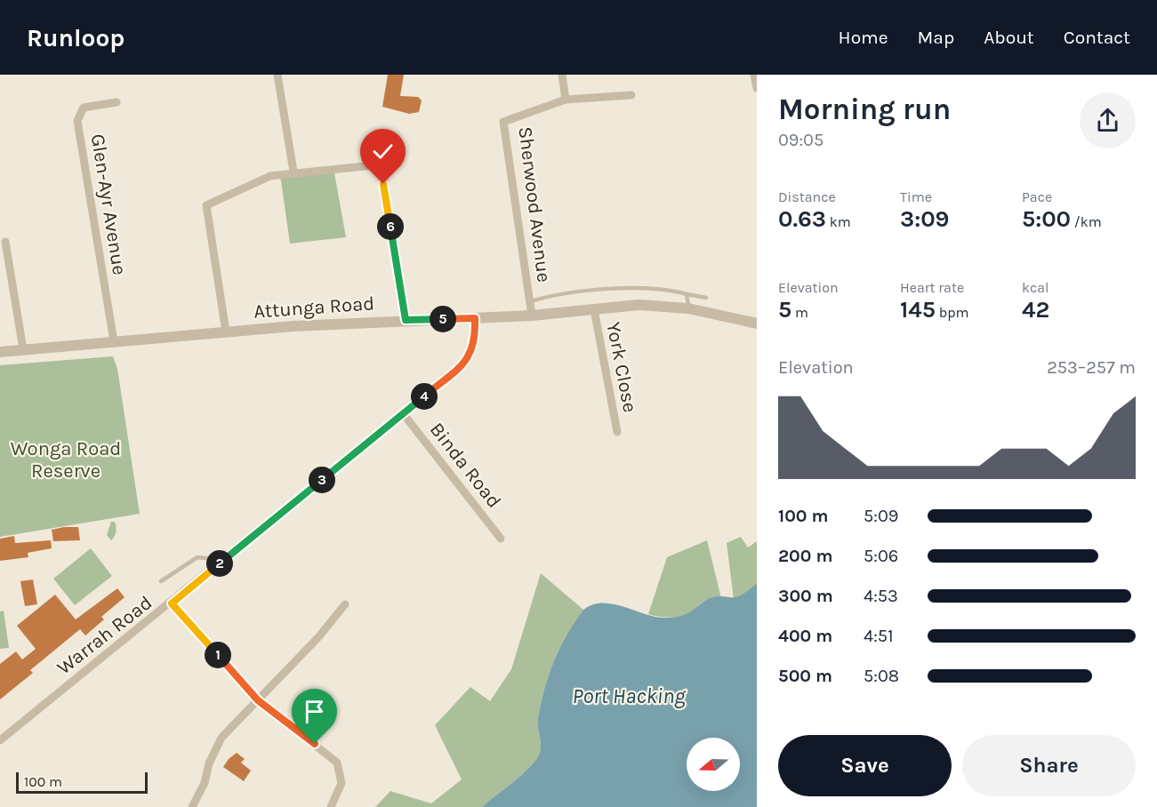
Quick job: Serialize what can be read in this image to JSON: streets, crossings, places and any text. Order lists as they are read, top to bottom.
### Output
{
  "streets": {
    "street": [
      "Glen-Ayr Avenue",
      "Sherwood Avenue",
      "Attunga Road",
      "York Close",
      "Binda Road",
      "Warrah Road"
    ]
  },
  "crossings": [
    ["Glen-Ayr Avenue", "Attunga Road"],
    ["Sherwood Avenue", "Attunga Road"],
    ["Attunga Road", "York Close"],
    ["Attunga Road", "Warrah Road"],
    ["Binda Road", "Warrah Road"]
  ],
  "water": ["Port Hacking"],
  "parks": ["Wonga Road Reserve"],
  "scale_bar": "100 m",
  "north": "left",
  "page": {
    "header": "Runloop",
    "nav": [
      "Home",
      "Map",
      "About",
      "Contact"
    ],
    "heading": ["Morning run", "09:05"],
    "stats": [
      ["Distance", "0.63 km"],
      ["Time", "3:09"],
      ["Pace", "5:00 /km"],
      ["Elevation", "5 m"],
      ["Heart rate", "145 bpm"],
      ["kcal", "42"]
    ],
    "pins": [
      "6",
      "5",
      "4",
      "3",
      "2",
      "1"
    ],
    "chart": ["Elevation", "253–257 m"],
    "list": [
      {
        "name": "100 m",
        "note": "5:09"
      },
      {
        "name": "200 m",
        "note": "5:06"
      },
      {
        "name": "300 m",
        "note": "4:53"
      },
      {
        "name": "400 m",
        "note": "4:51"
      },
      {
        "name": "500 m",
        "note": "5:08"
      }
    ],
    "buttons": ["Save", "Share"],
    "scale": "100 m"
  }
}
